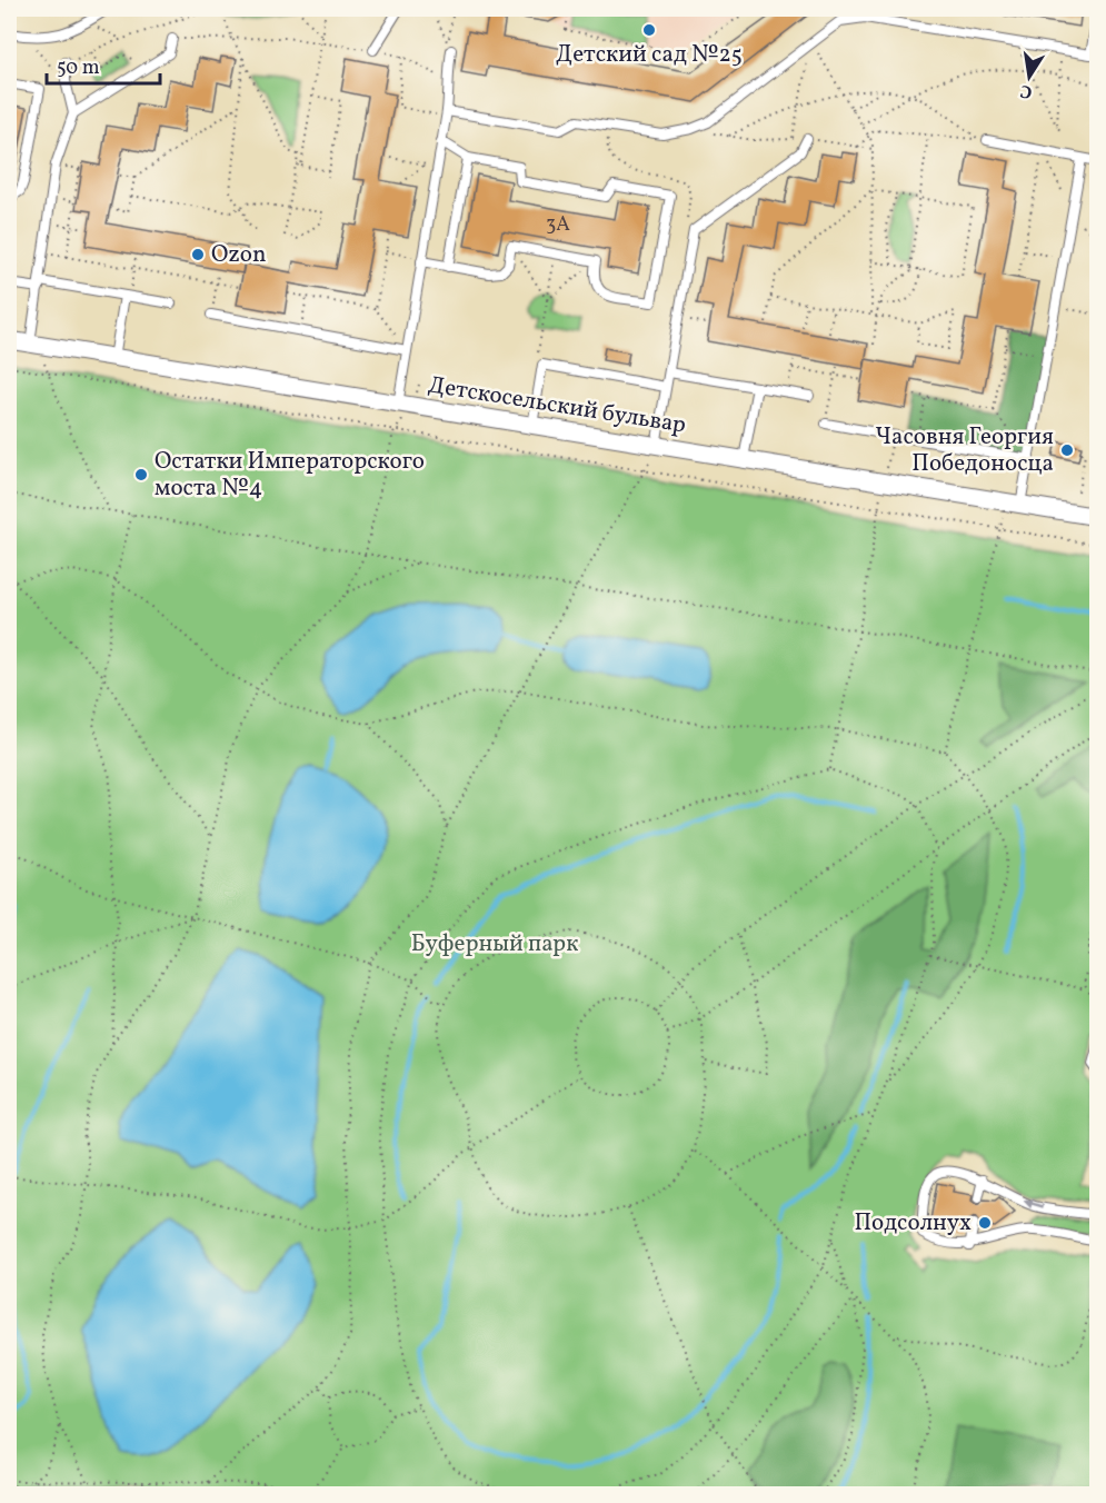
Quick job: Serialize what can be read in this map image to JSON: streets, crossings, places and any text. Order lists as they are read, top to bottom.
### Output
{
  "streets": {
    "street": ["Детскосельский бульвар"]
  },
  "parks": ["Буферный парк"],
  "places": [
    "Детский сад №25",
    "Ozon",
    "Часовня Георгия Победоносца",
    "Остатки Императорского моста №4",
    "Подсолнух"
  ],
  "house_numbers": ["3А"],
  "scale_bar": "50 m",
  "north": "bottom"
}
